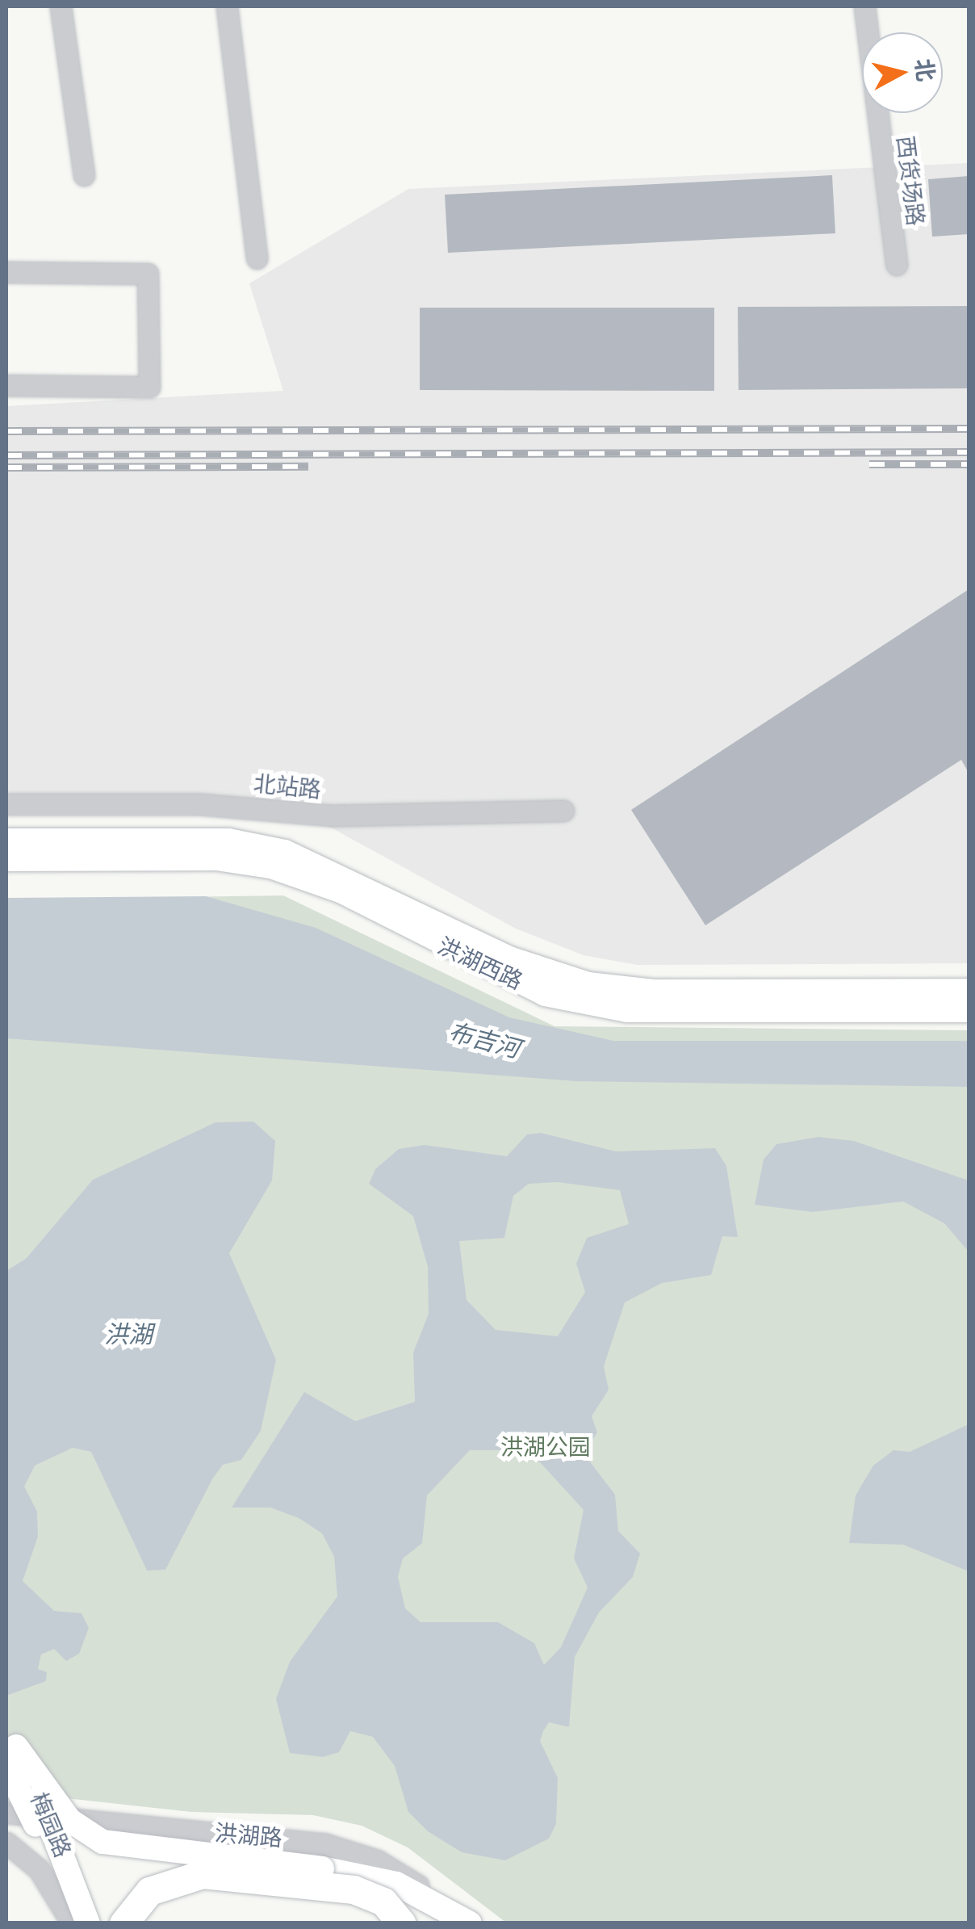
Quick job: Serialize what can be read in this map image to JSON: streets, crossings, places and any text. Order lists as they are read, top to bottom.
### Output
{
  "streets": {
    "main road": ["洪湖西路", "梅园路", "洪湖路"],
    "street": ["西货场路", "北站路"]
  },
  "water": ["布吉河", "洪湖"],
  "parks": ["洪湖公园"],
  "north": "right"
}
